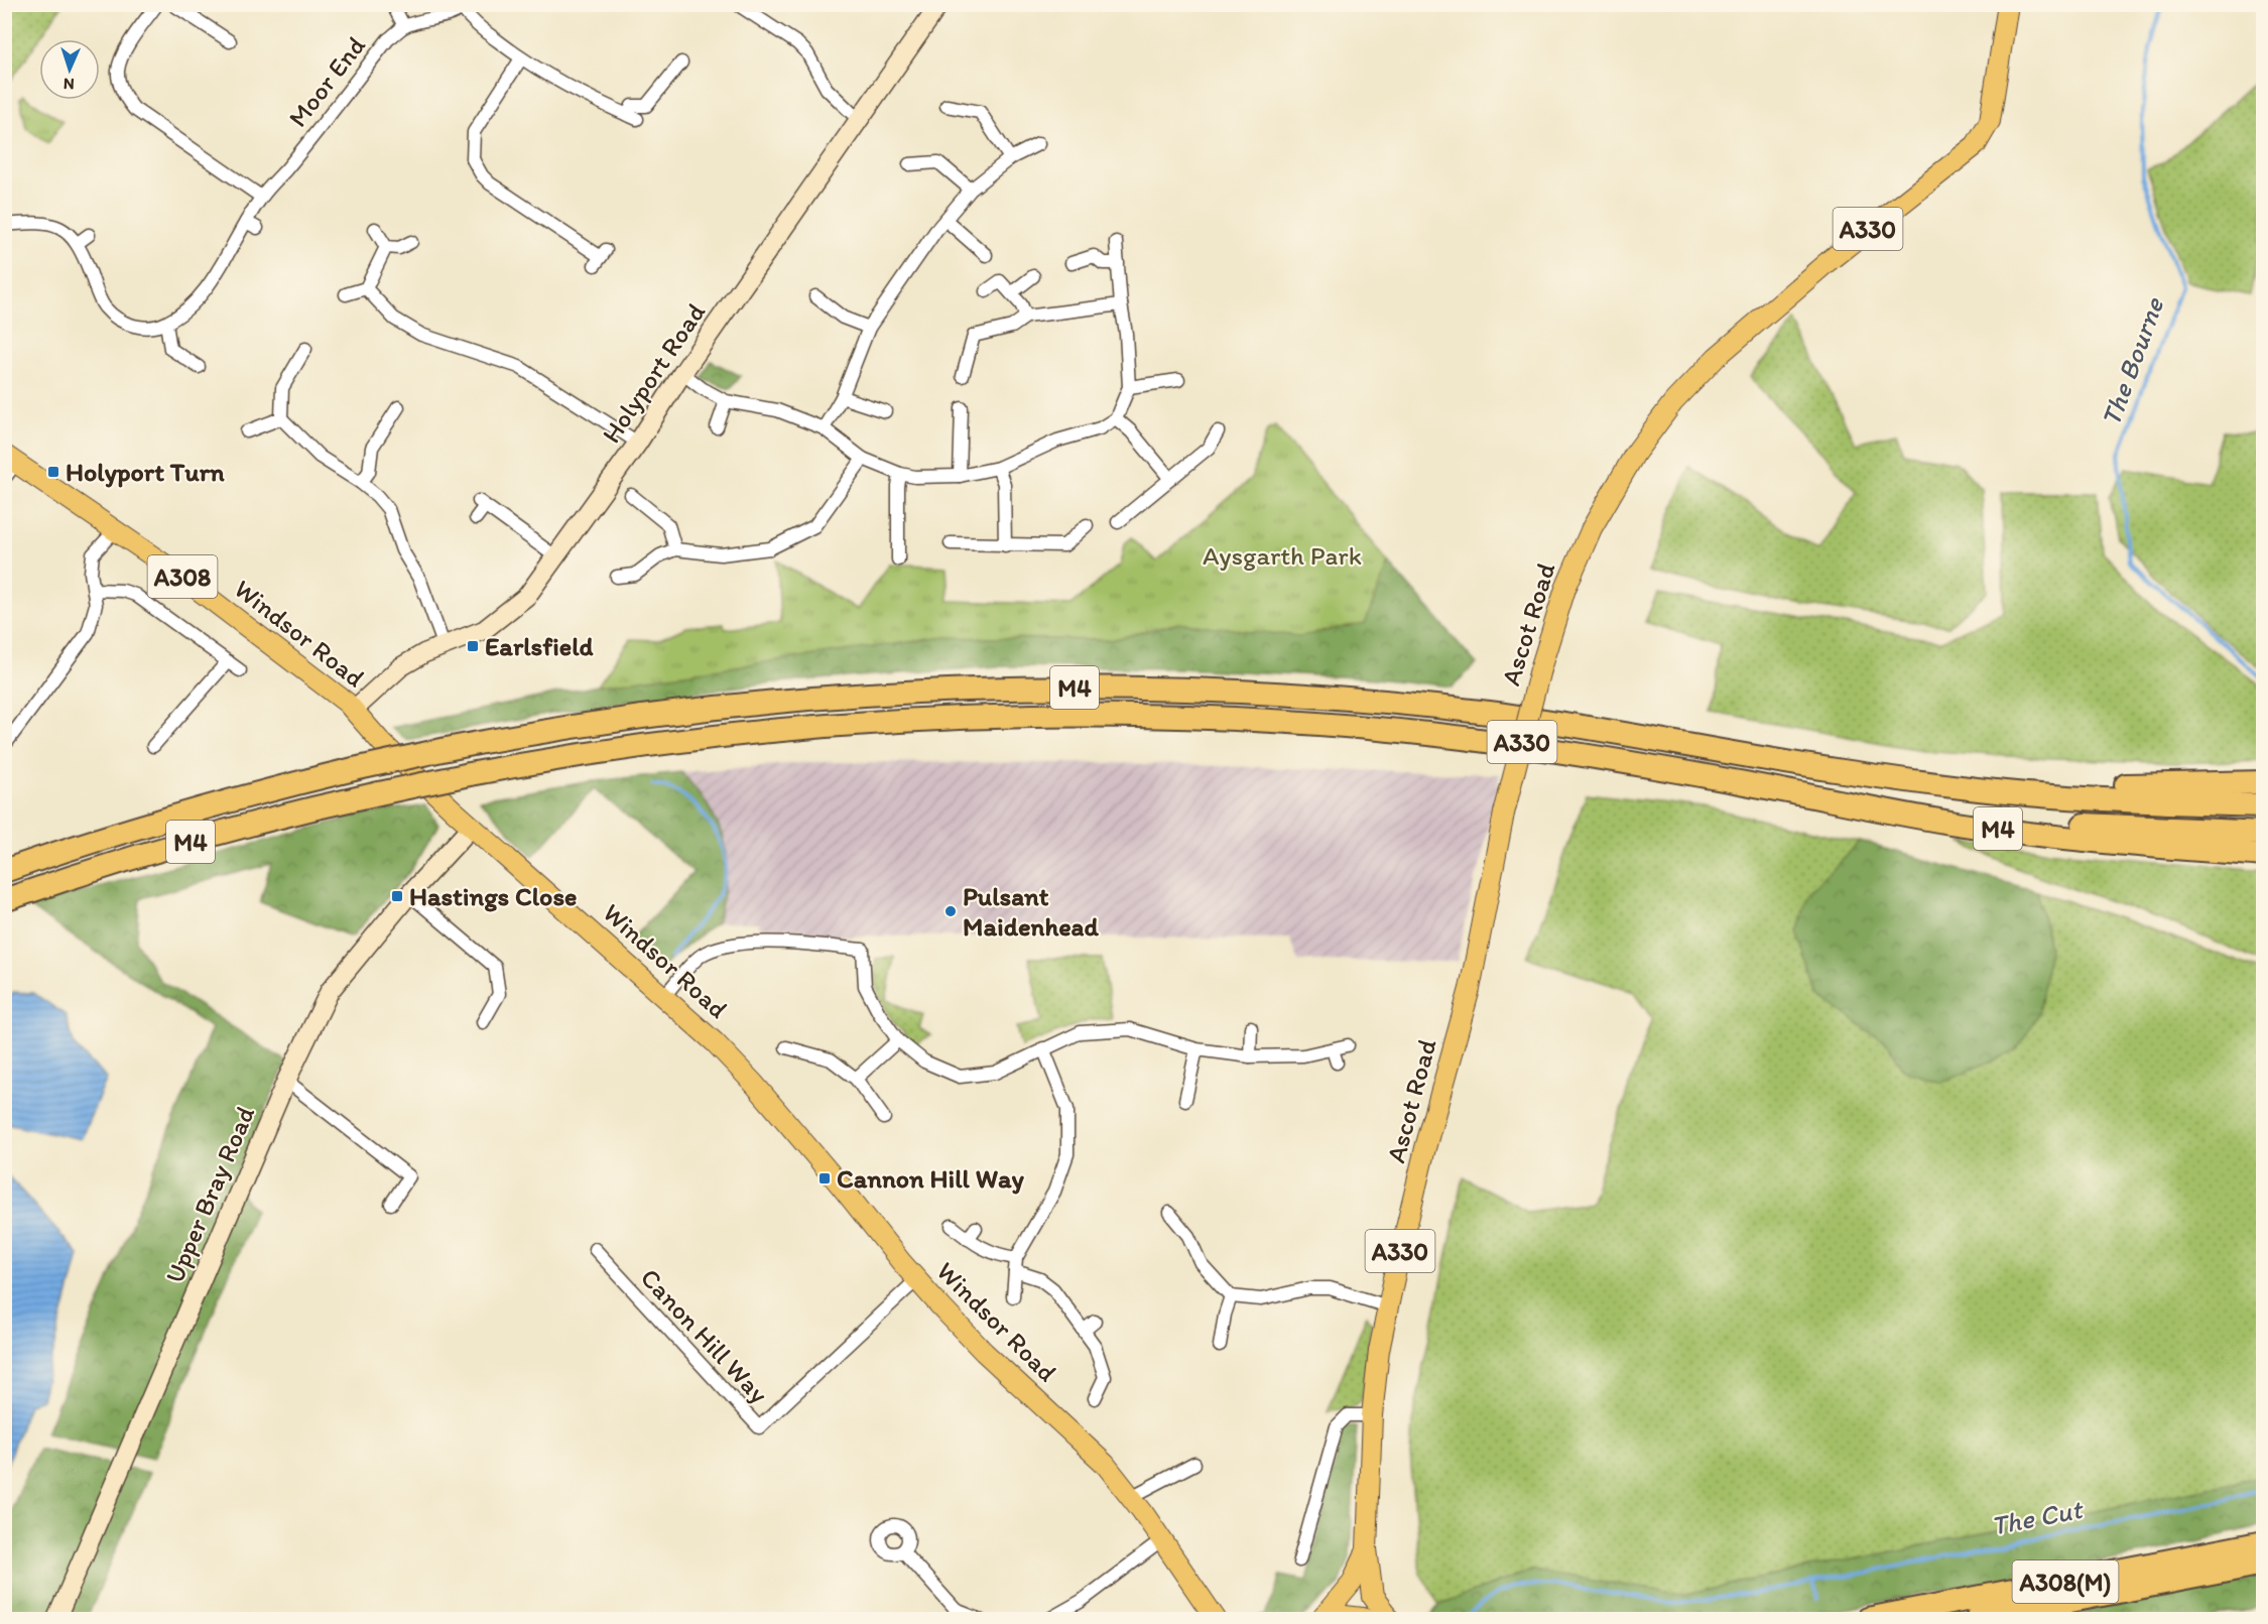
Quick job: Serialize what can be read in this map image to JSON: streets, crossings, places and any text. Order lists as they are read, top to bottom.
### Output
{
  "streets": {
    "highway": ["M4", "A308(M)"],
    "main road": [
      "A330",
      "A308",
      "Ascot Road",
      "Windsor Road"
    ],
    "street": [
      "Moor End",
      "Holyport Road",
      "Upper Bray Road",
      "Canon Hill Way"
    ]
  },
  "crossings": [
    ["Holyport Road", "Windsor Road"],
    ["Windsor Road", "Upper Bray Road"],
    ["Windsor Road", "Canon Hill Way"]
  ],
  "water": ["The Bourne", "The Cut"],
  "parks": ["Aysgarth Park"],
  "places": {
    "transit": [
      "Holyport Turn",
      "Earlsfield",
      "Hastings Close",
      "Cannon Hill Way"
    ],
    "other": ["Pulsant Maidenhead"]
  },
  "north": "bottom"
}
